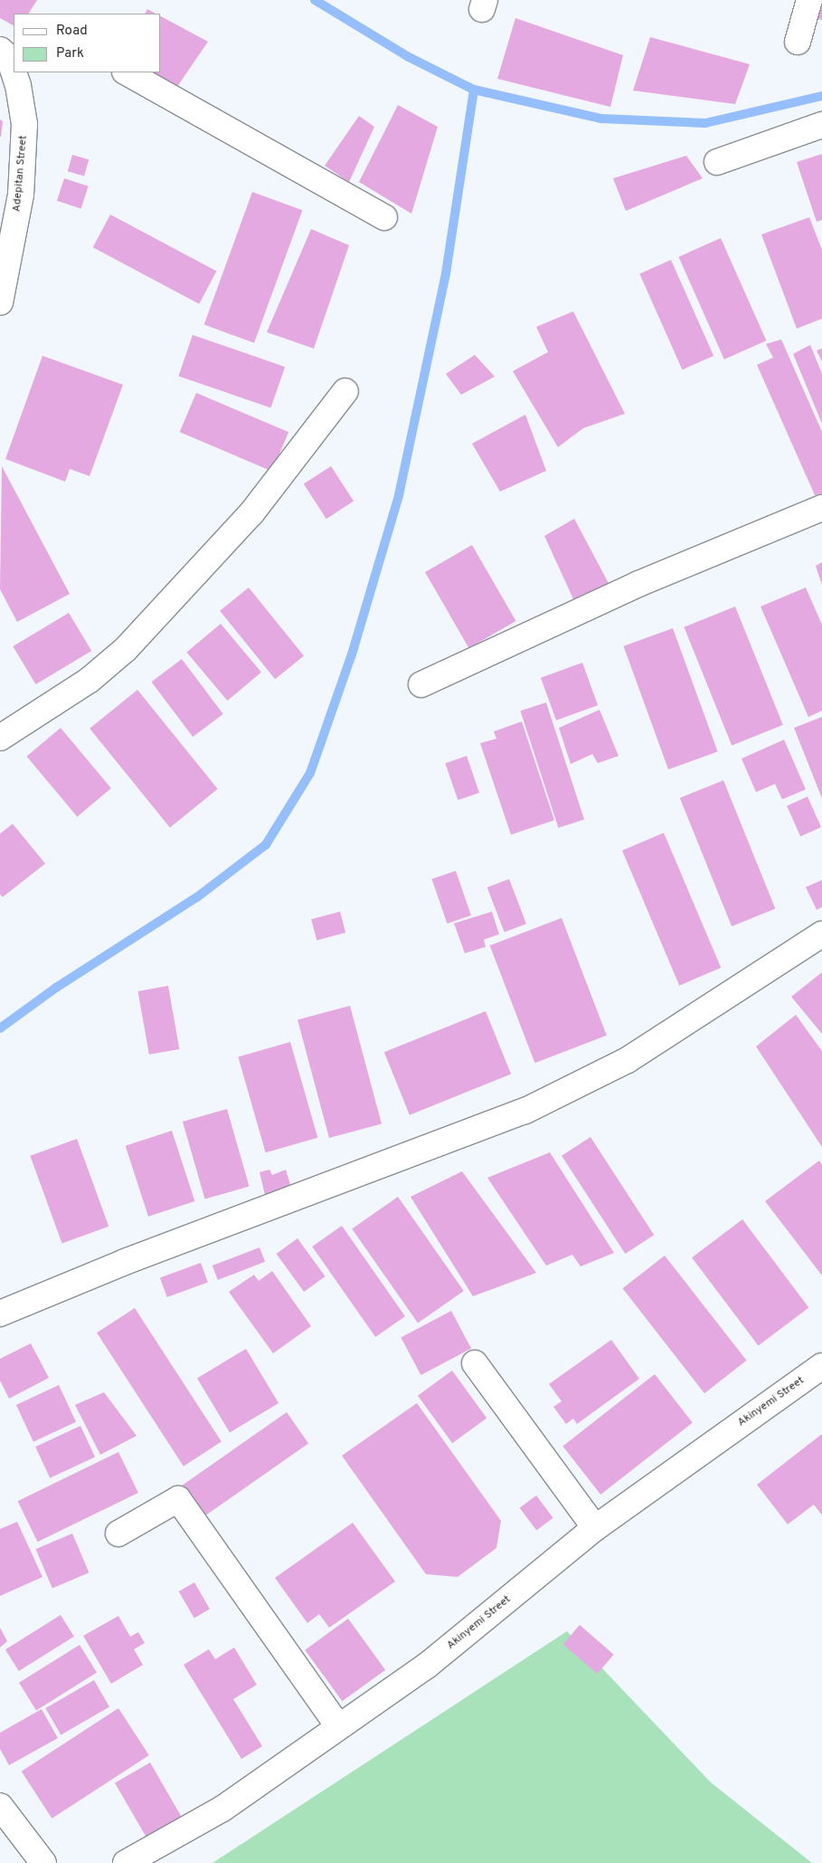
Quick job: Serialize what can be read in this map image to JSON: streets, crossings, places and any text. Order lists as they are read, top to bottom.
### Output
{
  "streets": {
    "street": ["Adepitan Street", "Akinyemi Street"]
  },
  "legend": ["Road", "Park"]
}
